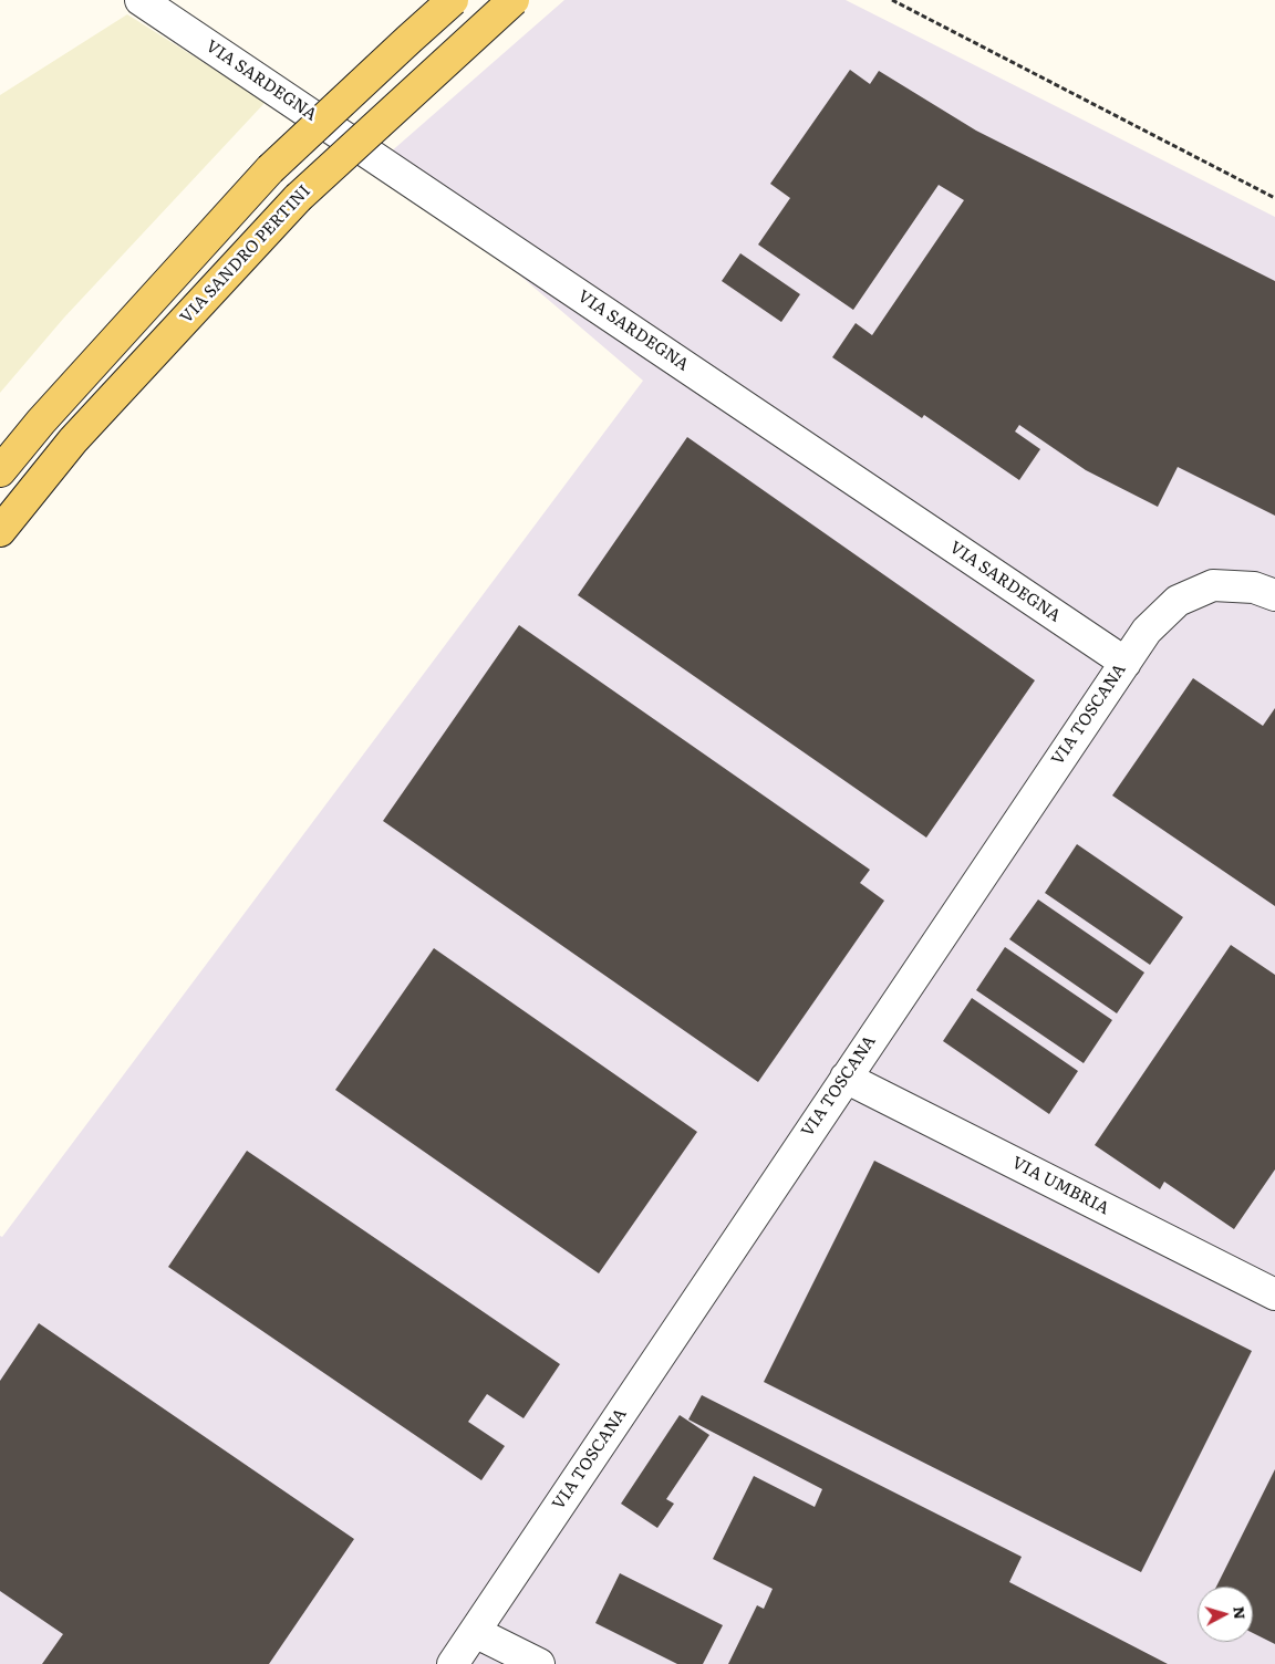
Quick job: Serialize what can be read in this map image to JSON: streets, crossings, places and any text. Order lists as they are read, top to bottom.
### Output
{
  "streets": {
    "main road": ["VIA SANDRO PERTINI"],
    "street": ["VIA SARDEGNA", "VIA TOSCANA", "VIA UMBRIA"]
  },
  "crossings": [
    ["VIA SARDEGNA", "VIA TOSCANA"],
    ["VIA TOSCANA", "VIA UMBRIA"]
  ],
  "north": "right"
}
